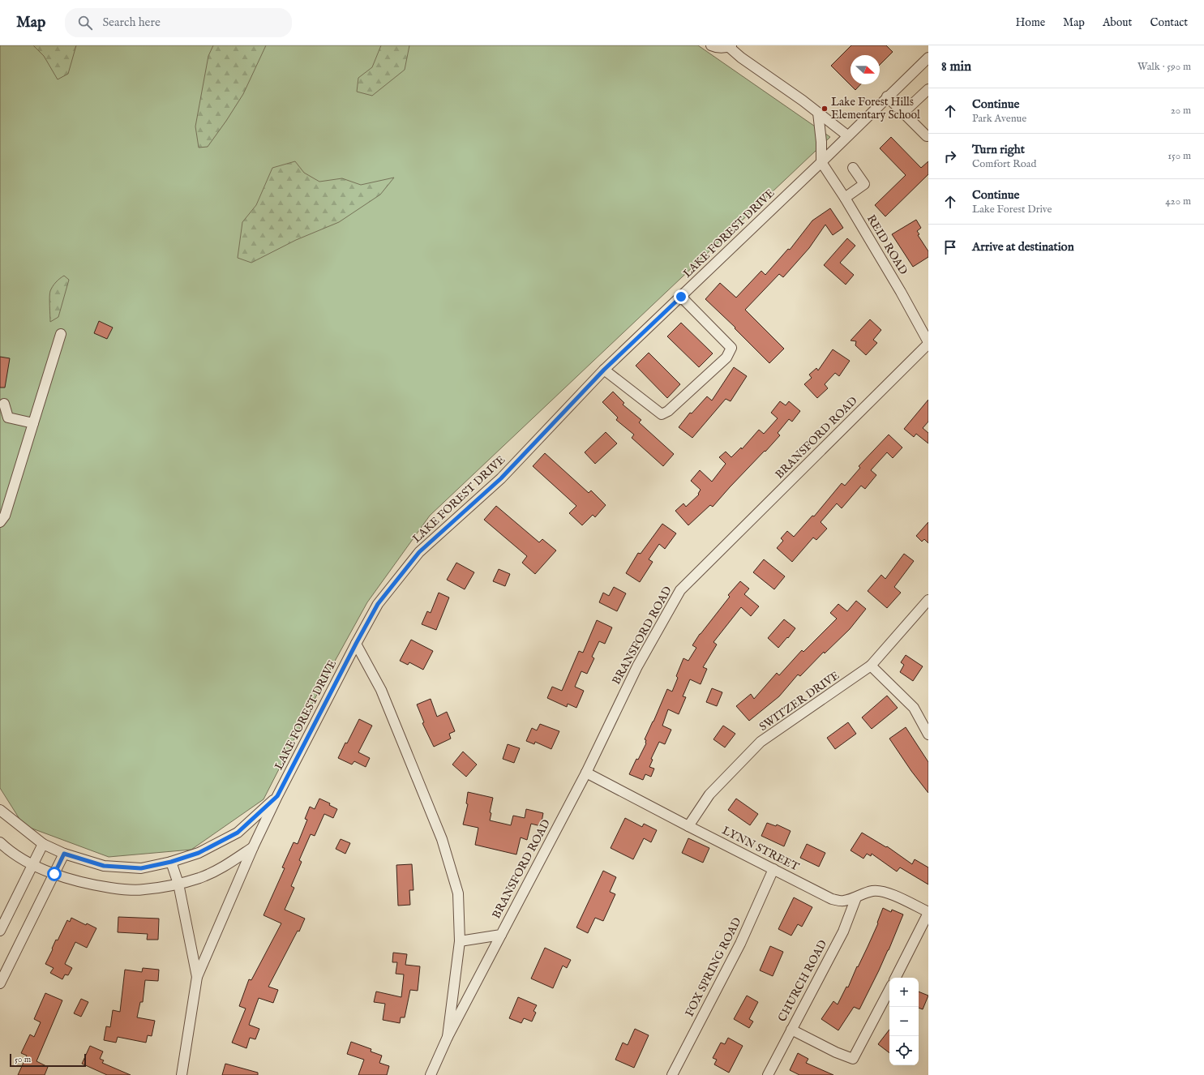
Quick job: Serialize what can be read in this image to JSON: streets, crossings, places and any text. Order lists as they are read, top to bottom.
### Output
{
  "streets": {
    "street": [
      "LAKE FOREST DRIVE",
      "REID ROAD",
      "BRANSFORD ROAD",
      "SWITZER DRIVE",
      "LYNN STREET",
      "FOX SPRING ROAD",
      "CHURCH ROAD"
    ]
  },
  "crossings": [
    ["LAKE FOREST DRIVE", "REID ROAD"],
    ["REID ROAD", "BRANSFORD ROAD"],
    ["BRANSFORD ROAD", "LYNN STREET"],
    ["SWITZER DRIVE", "LYNN STREET"],
    ["LYNN STREET", "FOX SPRING ROAD"],
    ["LYNN STREET", "CHURCH ROAD"]
  ],
  "places": ["Lake Forest Hills Elementary School"],
  "scale_bar": "50 m",
  "north": "right",
  "page": {
    "header": "Map",
    "search": "Search here",
    "nav": [
      "Home",
      "Map",
      "About",
      "Contact"
    ],
    "heading": ["8 min", "Walk · 590 m"],
    "list": [
      ["Continue", "Park Avenue", "20 m"],
      ["Turn right", "Comfort Road", "150 m"],
      ["Continue", "Lake Forest Drive", "420 m"],
      "Arrive at destination"
    ],
    "map_buttons": ["+", "−"],
    "scale": "50 m"
  }
}
